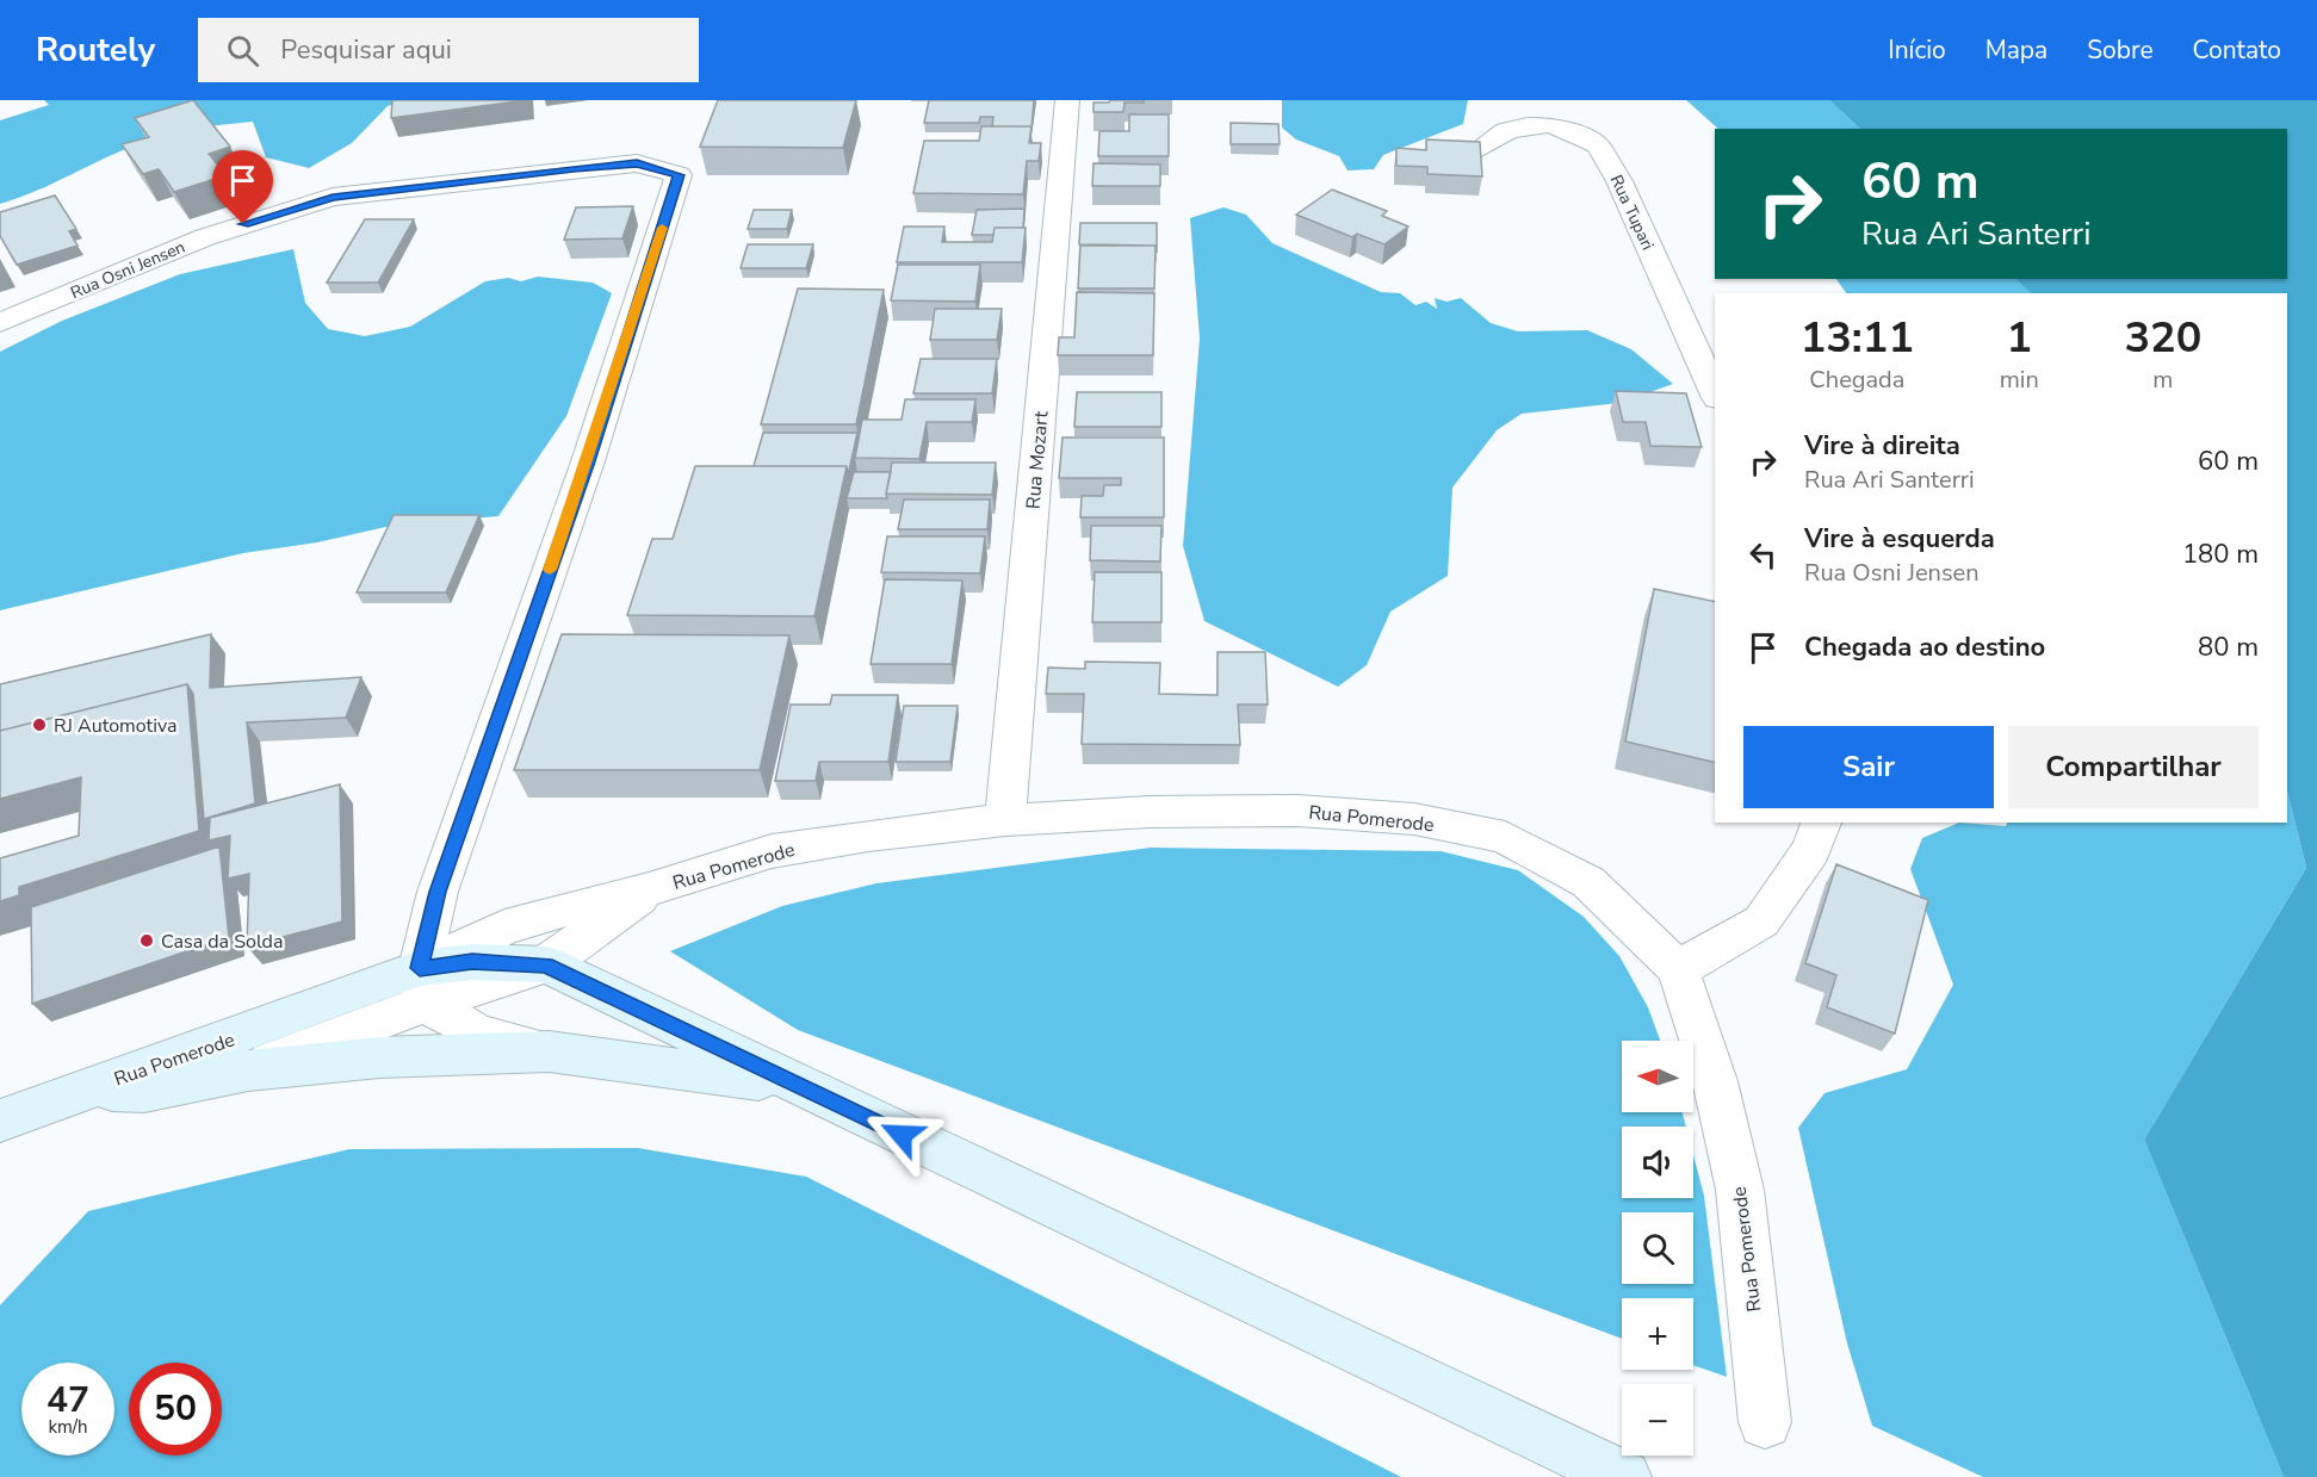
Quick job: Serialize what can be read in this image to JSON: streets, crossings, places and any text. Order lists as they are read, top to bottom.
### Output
{
  "streets": {
    "main road": ["Rua Pomerode"],
    "street": ["Rua Tupari", "Rua Osni Jensen", "Rua Mozart"]
  },
  "crossings": [
    ["Rua Osni Jensen", "Rua Pomerode"],
    ["Rua Mozart", "Rua Pomerode"]
  ],
  "places": ["RJ Automotiva", "Casa da Solda"],
  "north": "left",
  "page": {
    "header": "Routely",
    "search": "Pesquisar aqui",
    "nav": [
      "Início",
      "Mapa",
      "Sobre",
      "Contato"
    ],
    "turn": ["60 m", "Rua Ari Santerri"],
    "eta": [
      "13:11",
      "Chegada",
      "1",
      "min",
      "320",
      "m"
    ],
    "list": [
      {
        "name": "Vire à direita",
        "note": "Rua Ari Santerri",
        "value": "60 m"
      },
      {
        "name": "Vire à esquerda",
        "note": "Rua Osni Jensen",
        "value": "180 m"
      },
      {
        "name": "Chegada ao destino",
        "value": "80 m"
      }
    ],
    "buttons": ["Sair", "Compartilhar"],
    "map_buttons": ["+", "−"],
    "speed": "47 km/h",
    "limit": "50"
  }
}
